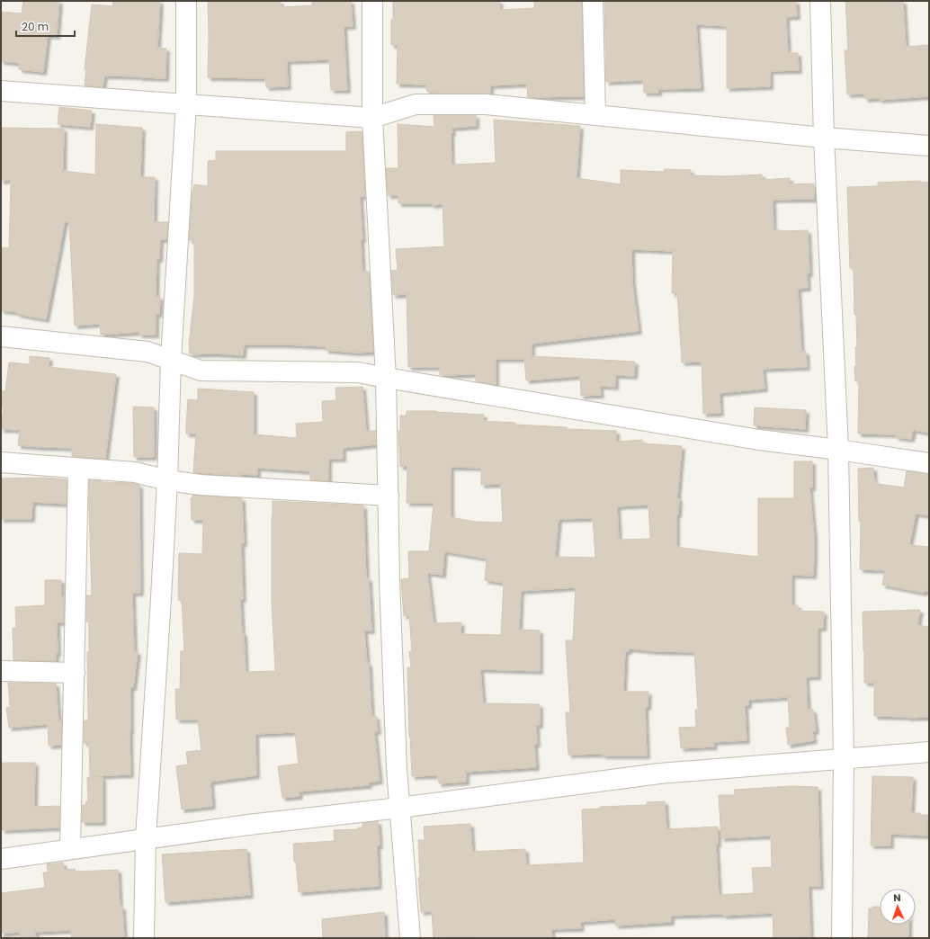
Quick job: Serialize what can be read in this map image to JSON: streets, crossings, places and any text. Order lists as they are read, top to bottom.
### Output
{
  "scale_bar": "20 m",
  "north": "top"
}
